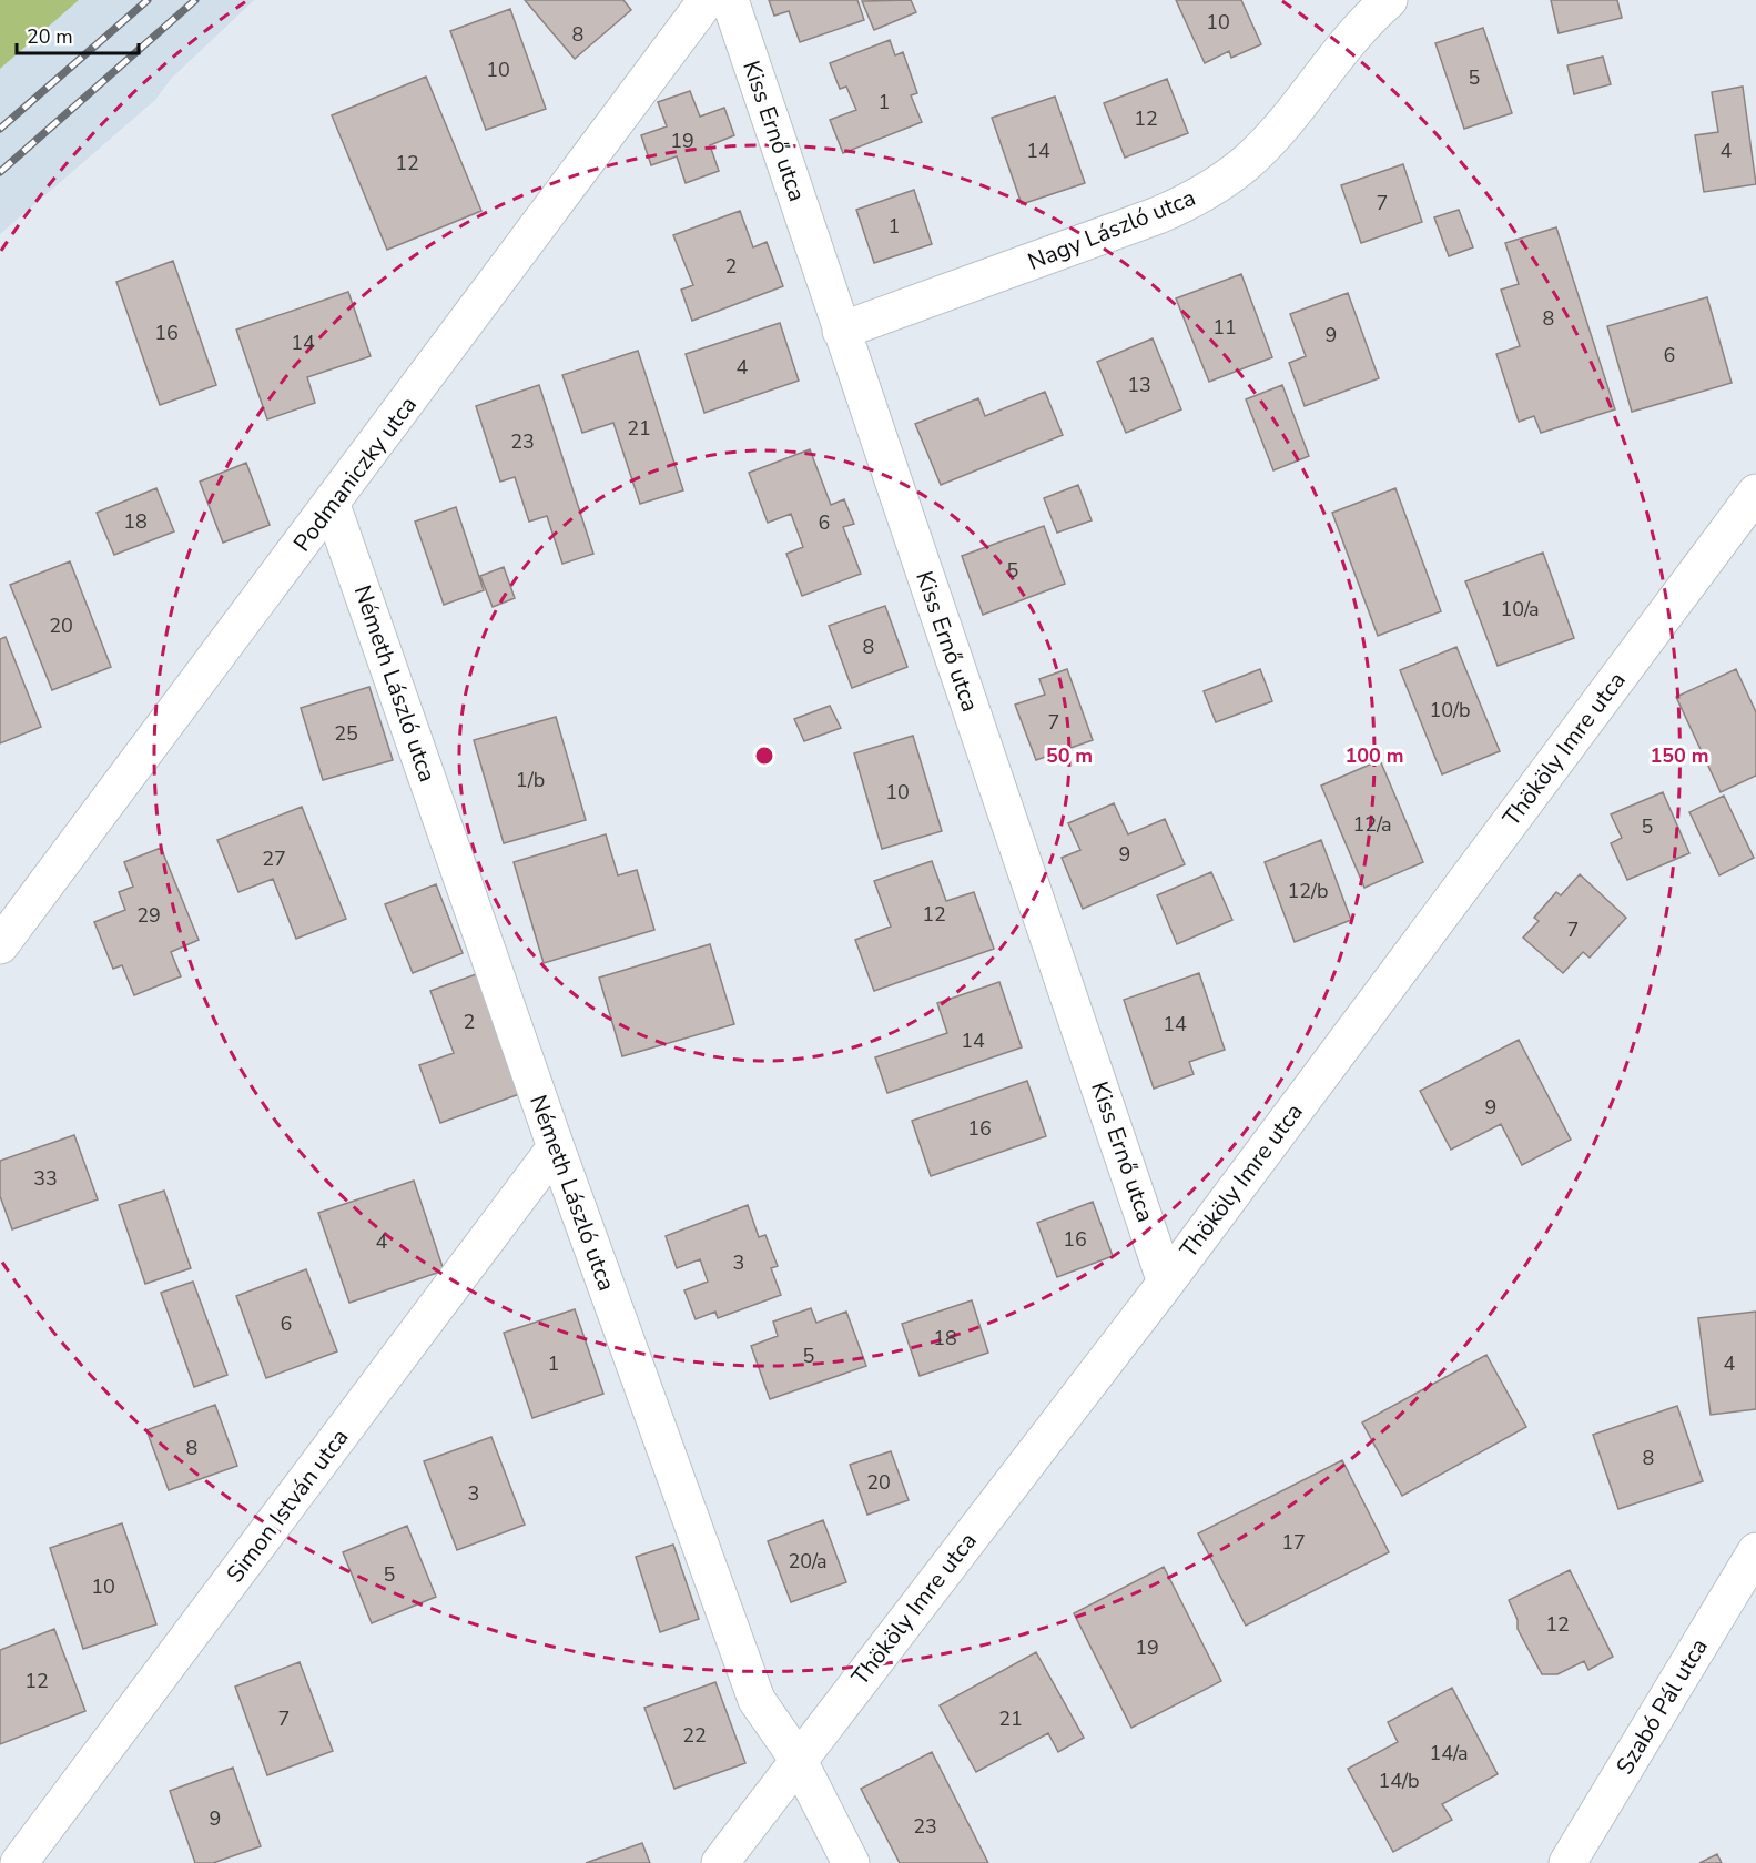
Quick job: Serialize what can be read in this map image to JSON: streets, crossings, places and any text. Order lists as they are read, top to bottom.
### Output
{
  "streets": {
    "street": [
      "Kiss Ernő utca",
      "Nagy László utca",
      "Podmaniczky utca",
      "Németh László utca",
      "Thököly Imre utca",
      "Simon István utca",
      "Szabó Pál utca"
    ]
  },
  "crossings": [
    ["Kiss Ernő utca", "Nagy László utca"],
    ["Kiss Ernő utca", "Thököly Imre utca"],
    ["Podmaniczky utca", "Németh László utca"],
    ["Németh László utca", "Thököly Imre utca"],
    ["Németh László utca", "Simon István utca"]
  ],
  "house_numbers": [
    "10",
    "8",
    "10",
    "5",
    "1",
    "12",
    "19",
    "14",
    "4",
    "12",
    "7",
    "1",
    "2",
    "8",
    "11",
    "16",
    "9",
    "14",
    "6",
    "4",
    "13",
    "21",
    "23",
    "18",
    "6",
    "5",
    "10/a",
    "20",
    "8",
    "10/b",
    "7",
    "25",
    "1/b",
    "10",
    "12/a",
    "5",
    "9",
    "27",
    "12/b",
    "12",
    "29",
    "7",
    "2",
    "14",
    "14",
    "9",
    "16",
    "33",
    "16",
    "4",
    "3",
    "6",
    "18",
    "5",
    "1",
    "4",
    "8",
    "8",
    "20",
    "3",
    "17",
    "20/a",
    "5",
    "10",
    "12",
    "19",
    "12",
    "7",
    "21",
    "22",
    "14/a",
    "14/b",
    "9",
    "23"
  ],
  "scale_bar": "20 m",
  "rings": ["50 m", "100 m", "150 m"]
}
